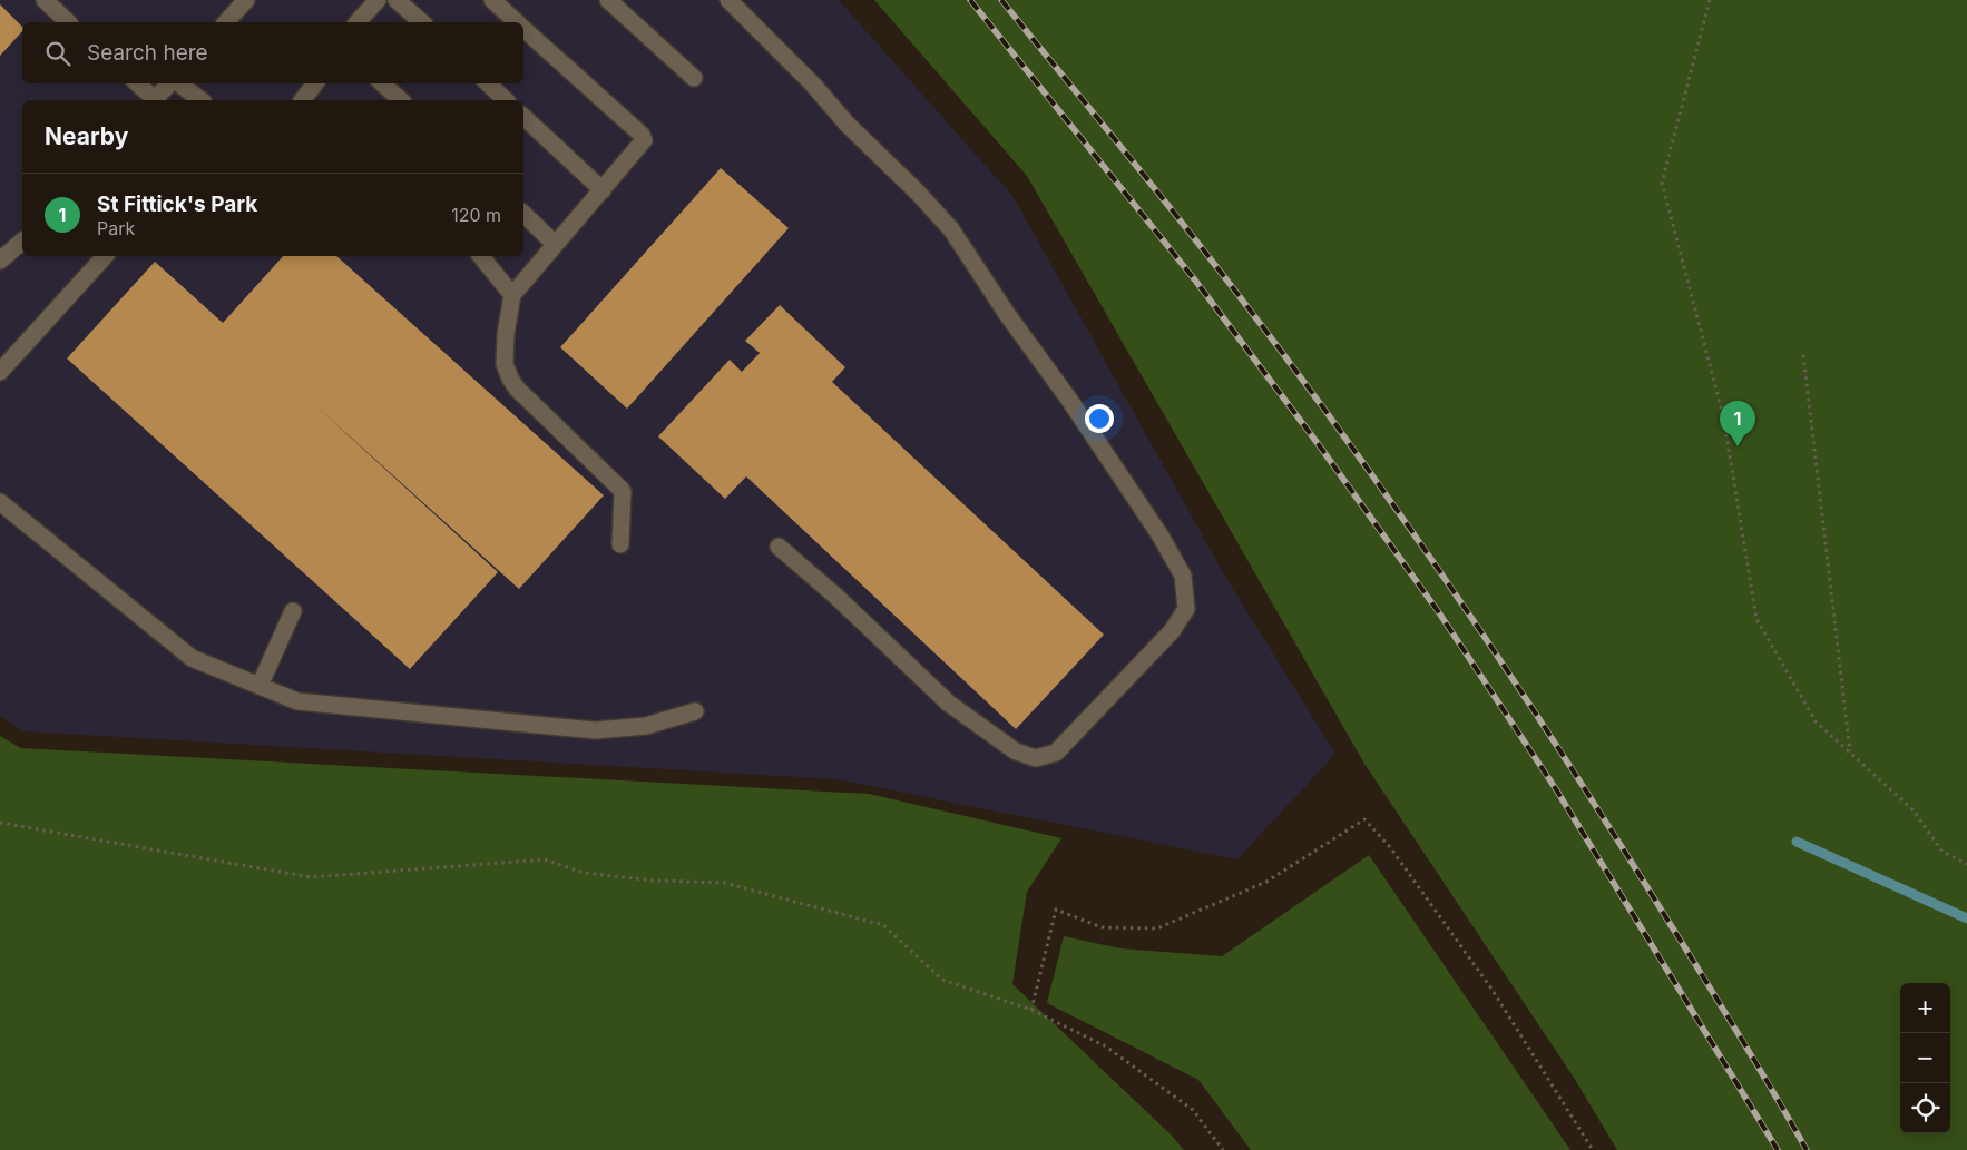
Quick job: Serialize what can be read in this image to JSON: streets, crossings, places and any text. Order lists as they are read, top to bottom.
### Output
{
  "page": {
    "search": "Search here",
    "heading": "Nearby",
    "list": [
      {
        "mark": "1",
        "name": "St Fittick's Park",
        "note": "Park",
        "value": "120 m"
      }
    ],
    "pins": "1",
    "map_buttons": ["+", "−"]
  }
}
